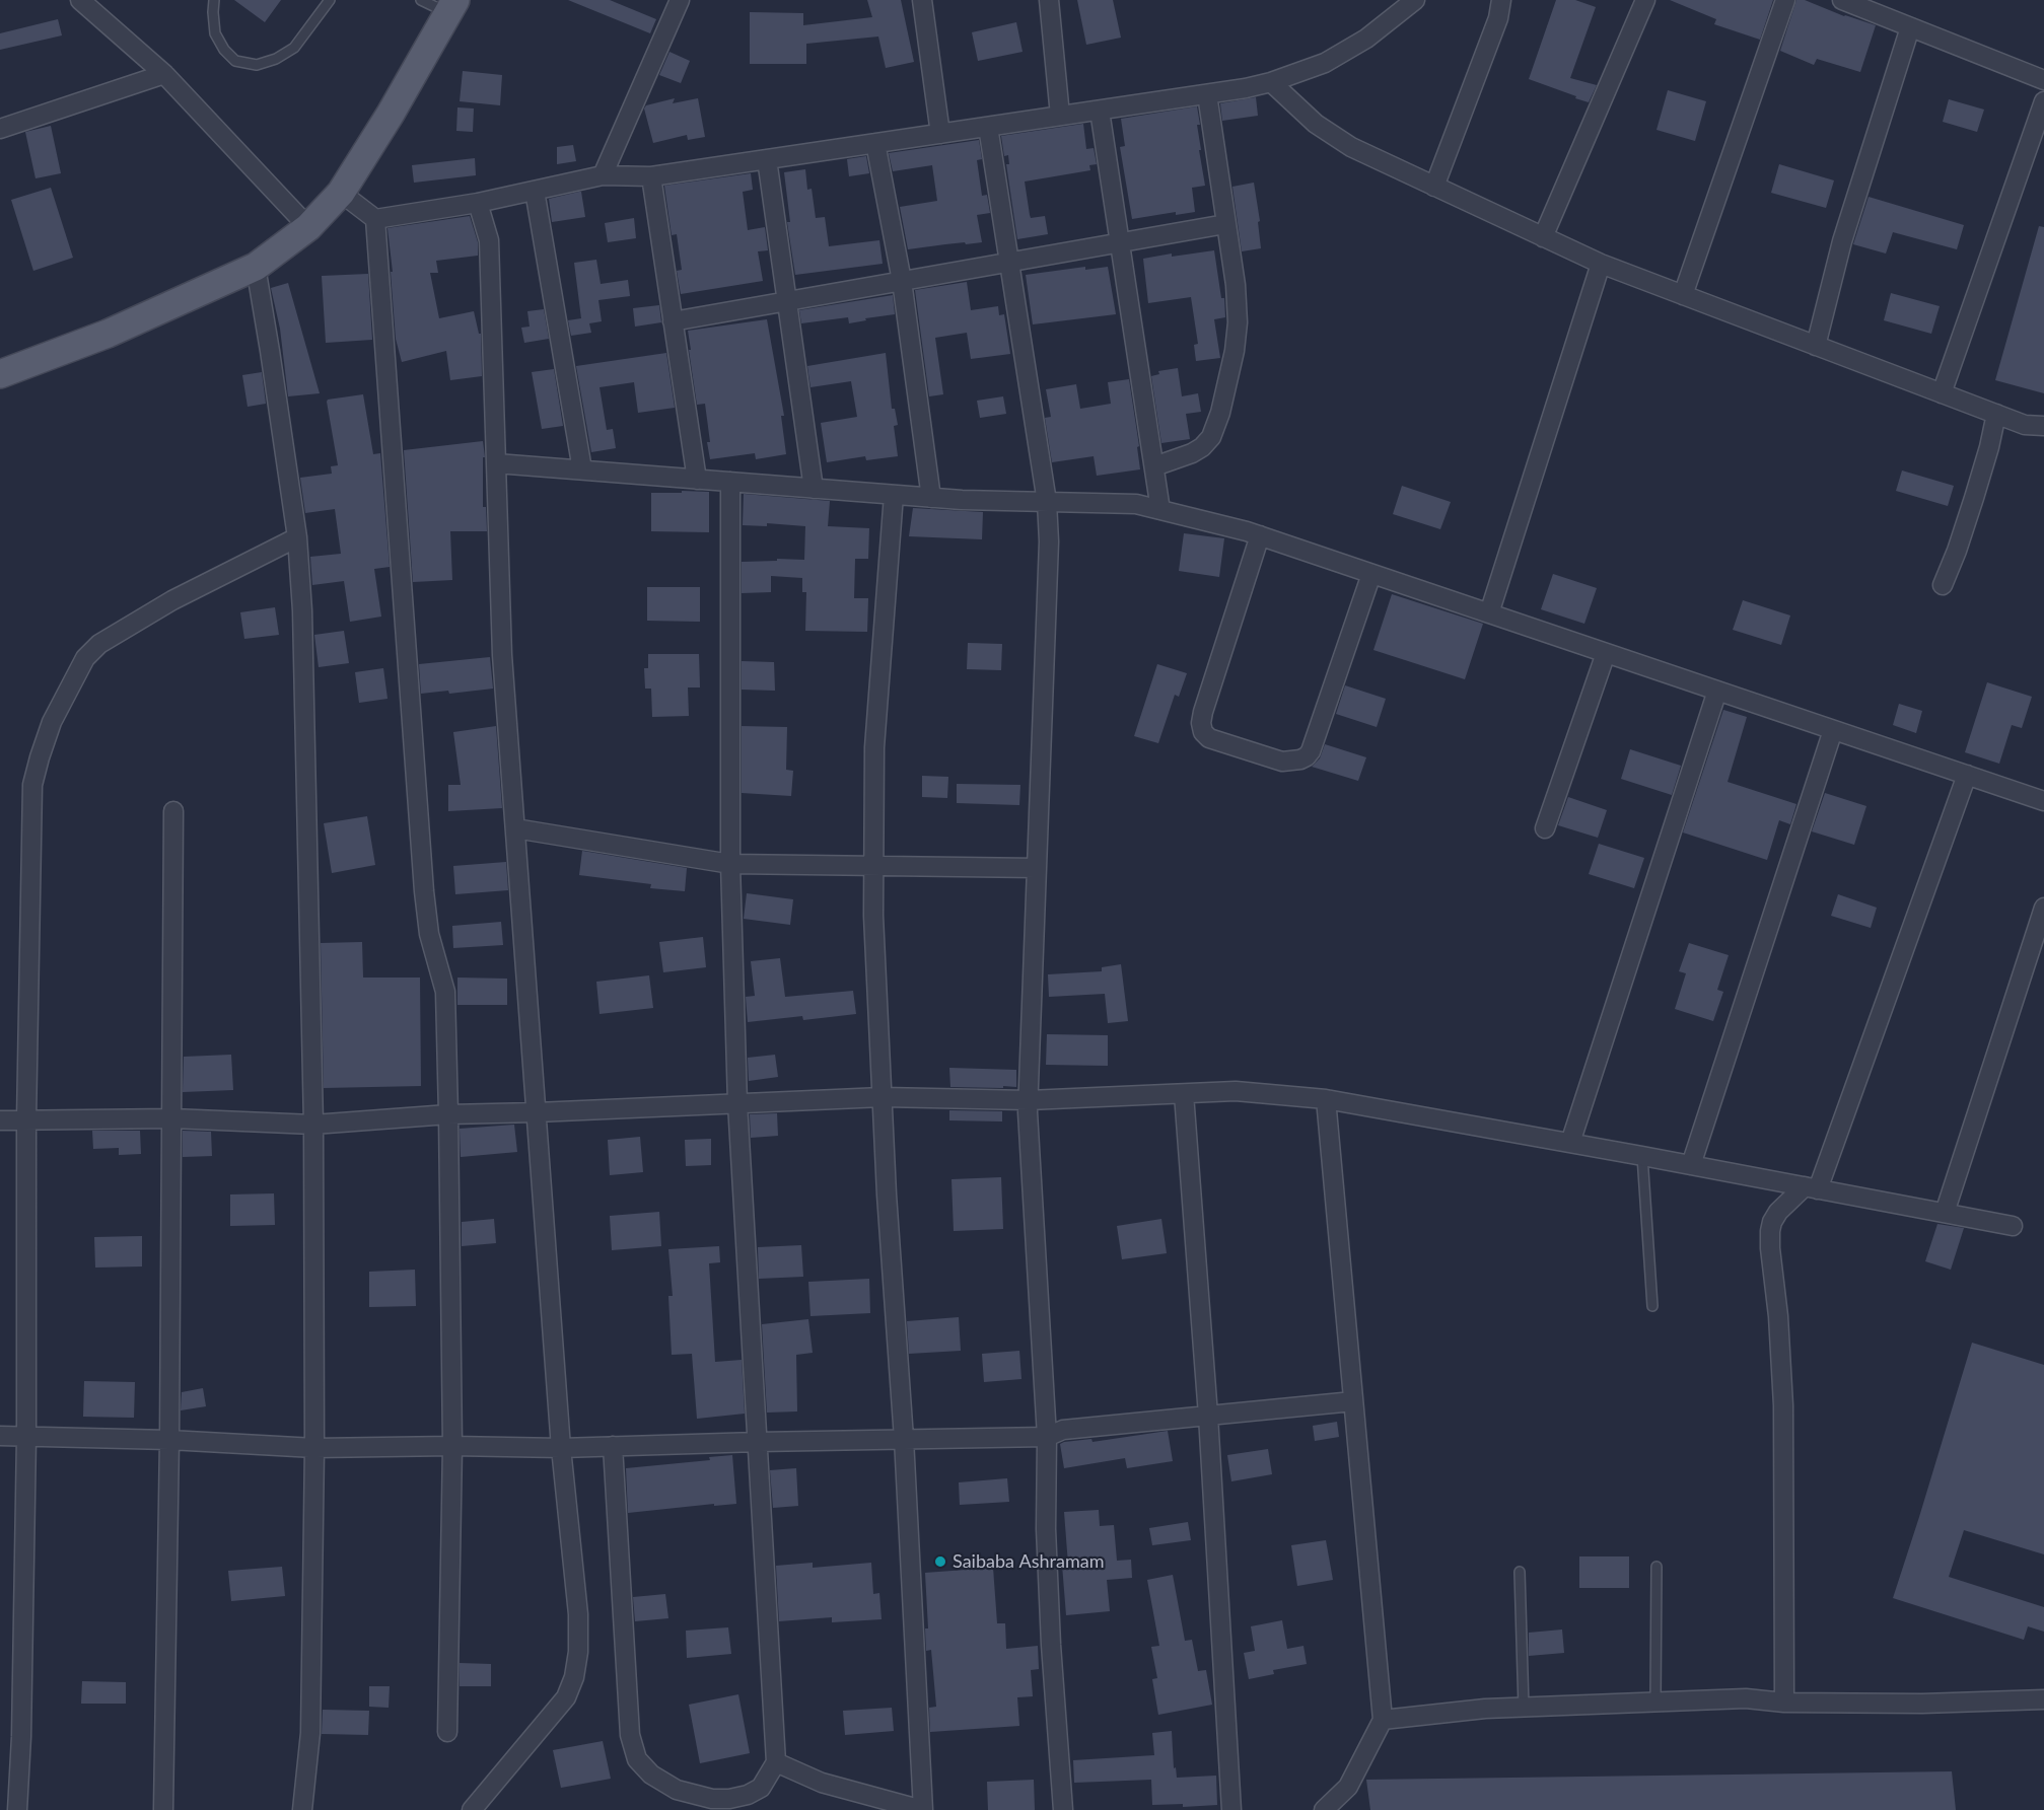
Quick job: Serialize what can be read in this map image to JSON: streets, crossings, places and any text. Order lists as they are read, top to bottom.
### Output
{
  "places": ["Saibaba Ashramam"]
}
